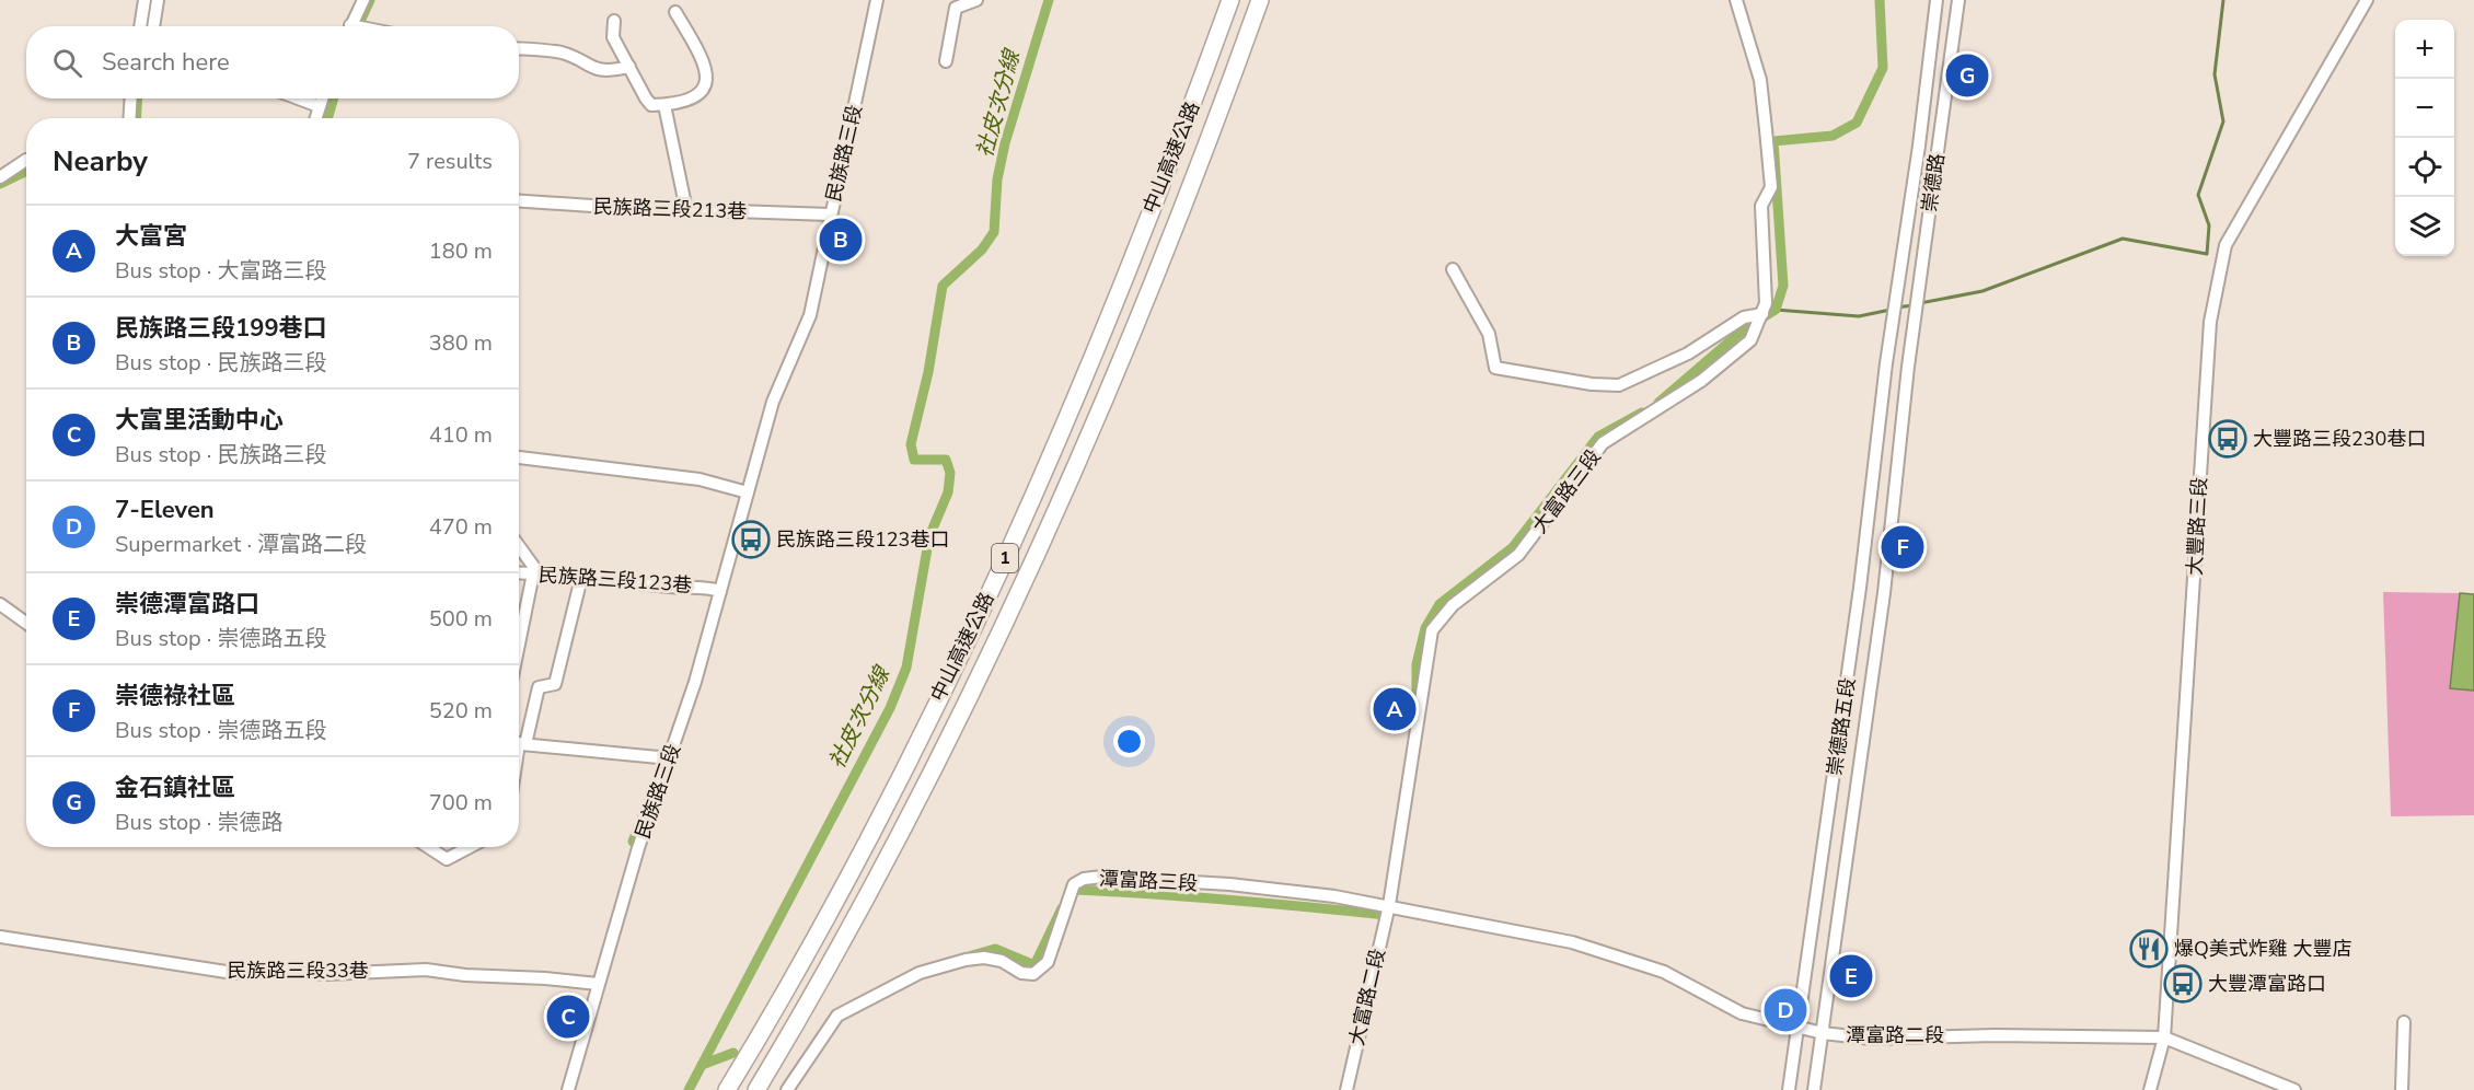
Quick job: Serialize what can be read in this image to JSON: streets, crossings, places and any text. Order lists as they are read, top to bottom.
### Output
{
  "streets": {
    "highway": ["中山高速公路", "1"],
    "street": [
      "民族路三段",
      "崇德路",
      "民族路三段213巷",
      "大富路三段",
      "大豐路三段",
      "民族路三段123巷",
      "崇德路五段",
      "潭富路三段",
      "民族路三段33巷",
      "大富路二段",
      "潭富路二段"
    ]
  },
  "crossings": [
    ["民族路三段", "民族路三段213巷"],
    ["民族路三段", "民族路三段123巷"],
    ["民族路三段", "民族路三段33巷"],
    ["崇德路", "崇德路五段"],
    ["大富路三段", "潭富路三段"],
    ["大富路三段", "大富路二段"],
    ["大富路三段", "潭富路二段"],
    ["大豐路三段", "潭富路二段"],
    ["崇德路五段", "潭富路二段"],
    ["潭富路三段", "大富路二段"],
    ["潭富路三段", "潭富路二段"],
    ["大富路二段", "潭富路二段"]
  ],
  "water": ["社皮次分線"],
  "places": {
    "bus stop": ["大豐路三段230巷口", "民族路三段123巷口", "大豐潭富路口"],
    "restaurant": ["爆Q美式炸雞 大豐店"]
  },
  "page": {
    "map_buttons": ["+", "−"],
    "search": "Search here",
    "pins": [
      "G",
      "B",
      "F",
      "A",
      "E",
      "D",
      "C"
    ],
    "heading": ["Nearby", "7 results"],
    "list": [
      {
        "mark": "A",
        "name": "大富宮",
        "note": "Bus stop · 大富路三段",
        "value": "180 m"
      },
      {
        "mark": "B",
        "name": "民族路三段199巷口",
        "note": "Bus stop · 民族路三段",
        "value": "380 m"
      },
      {
        "mark": "C",
        "name": "大富里活動中心",
        "note": "Bus stop · 民族路三段",
        "value": "410 m"
      },
      {
        "mark": "D",
        "name": "7-Eleven",
        "note": "Supermarket · 潭富路二段",
        "value": "470 m"
      },
      {
        "mark": "E",
        "name": "崇德潭富路口",
        "note": "Bus stop · 崇德路五段",
        "value": "500 m"
      },
      {
        "mark": "F",
        "name": "崇德祿社區",
        "note": "Bus stop · 崇德路五段",
        "value": "520 m"
      },
      {
        "mark": "G",
        "name": "金石鎮社區",
        "note": "Bus stop · 崇德路",
        "value": "700 m"
      }
    ]
  }
}
